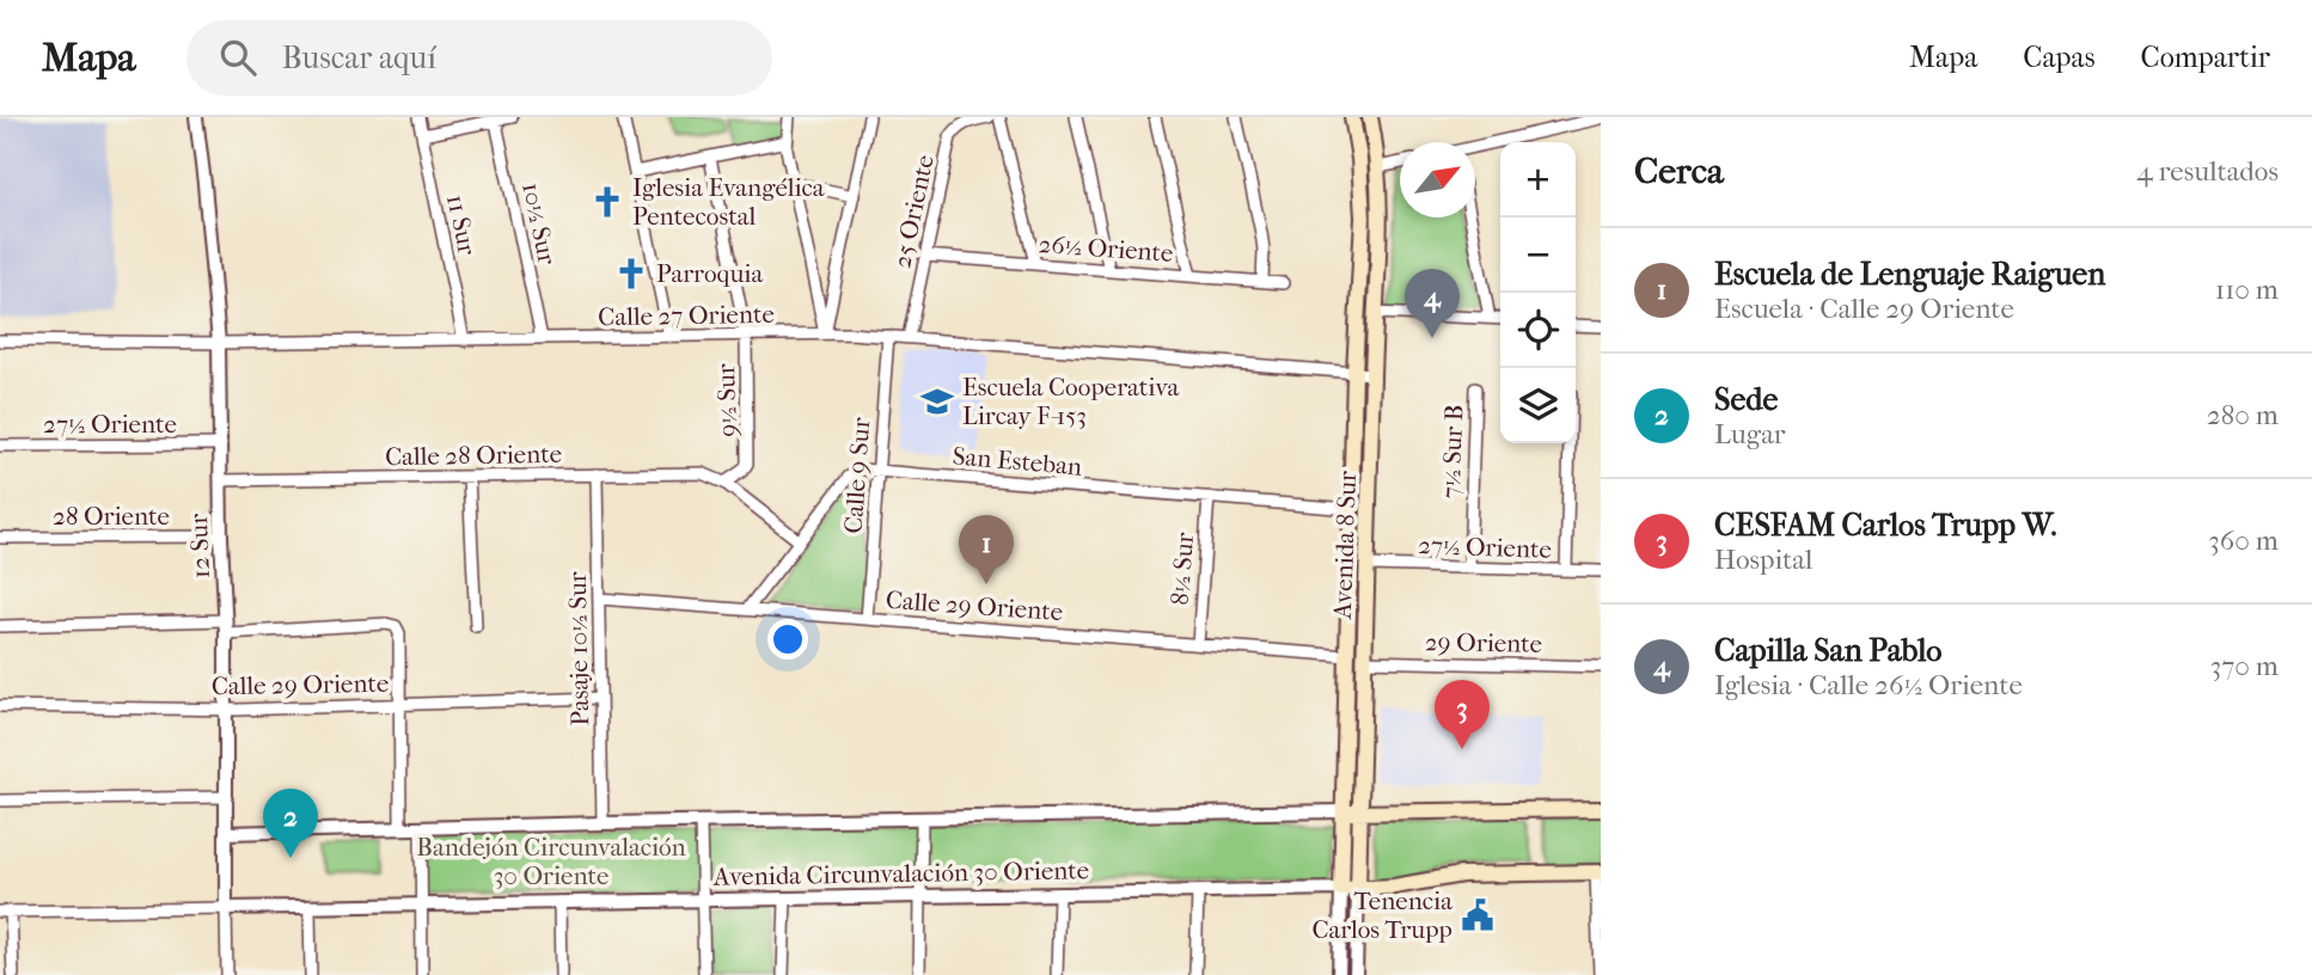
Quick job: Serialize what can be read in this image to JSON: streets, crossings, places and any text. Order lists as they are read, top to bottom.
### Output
{
  "streets": {
    "main road": ["Avenida 8 Sur", "Avenida Circunvalación 30 Oriente"],
    "street": [
      "25 Oriente",
      "10½ Sur",
      "11 Sur",
      "26½ Oriente",
      "Calle 27 Oriente",
      "9½ Sur",
      "27½ Oriente",
      "7½ Sur B",
      "Calle 28 Oriente",
      "San Esteban",
      "Calle 9 Sur",
      "28 Oriente",
      "12 Sur",
      "8½ Sur",
      "Calle 29 Oriente",
      "29 Oriente",
      "Pasaje 10½ Sur"
    ]
  },
  "crossings": [
    ["25 Oriente", "26½ Oriente"],
    ["25 Oriente", "Calle 27 Oriente"],
    ["10½ Sur", "Calle 27 Oriente"],
    ["11 Sur", "Calle 27 Oriente"],
    ["Calle 27 Oriente", "9½ Sur"],
    ["Calle 27 Oriente", "Calle 9 Sur"],
    ["Calle 27 Oriente", "Avenida 8 Sur"],
    ["Calle 27 Oriente", "12 Sur"],
    ["9½ Sur", "Calle 28 Oriente"],
    ["27½ Oriente", "7½ Sur B"],
    ["27½ Oriente", "Avenida 8 Sur"],
    ["27½ Oriente", "12 Sur"],
    ["Calle 28 Oriente", "12 Sur"],
    ["Calle 28 Oriente", "Pasaje 10½ Sur"],
    ["San Esteban", "Calle 9 Sur"],
    ["San Esteban", "Avenida 8 Sur"],
    ["San Esteban", "8½ Sur"],
    ["San Esteban", "Calle 29 Oriente"],
    ["Calle 9 Sur", "Calle 29 Oriente"],
    ["28 Oriente", "12 Sur"],
    ["Avenida 8 Sur", "Calle 29 Oriente"],
    ["Avenida 8 Sur", "29 Oriente"],
    ["Avenida 8 Sur", "Avenida Circunvalación 30 Oriente"],
    ["12 Sur", "Calle 29 Oriente"],
    ["12 Sur", "Avenida Circunvalación 30 Oriente"],
    ["8½ Sur", "Calle 29 Oriente"],
    ["Calle 29 Oriente", "Pasaje 10½ Sur"]
  ],
  "parks": ["Bandejón Circunvalación 30 Oriente"],
  "places": {
    "church": ["Iglesia Evangélica Pentecostal", "Parroquia"],
    "school or university": ["Escuela Cooperativa Lircay F-153"],
    "public building": ["Tenencia Carlos Trupp"]
  },
  "north": "top right",
  "page": {
    "header": "Mapa",
    "search": "Buscar aquí",
    "nav": ["Mapa", "Capas", "Compartir"],
    "heading": ["Cerca", "4 resultados"],
    "map_buttons": ["+", "−"],
    "list": [
      {
        "mark": "1",
        "name": "Escuela de Lenguaje Raiguen",
        "note": "Escuela · Calle 29 Oriente",
        "value": "110 m"
      },
      {
        "mark": "2",
        "name": "Sede",
        "note": "Lugar",
        "value": "280 m"
      },
      {
        "mark": "3",
        "name": "CESFAM Carlos Trupp W.",
        "note": "Hospital",
        "value": "360 m"
      },
      {
        "mark": "4",
        "name": "Capilla San Pablo",
        "note": "Iglesia · Calle 26½ Oriente",
        "value": "370 m"
      }
    ],
    "pins": [
      "4",
      "1",
      "3",
      "2"
    ]
  }
}
